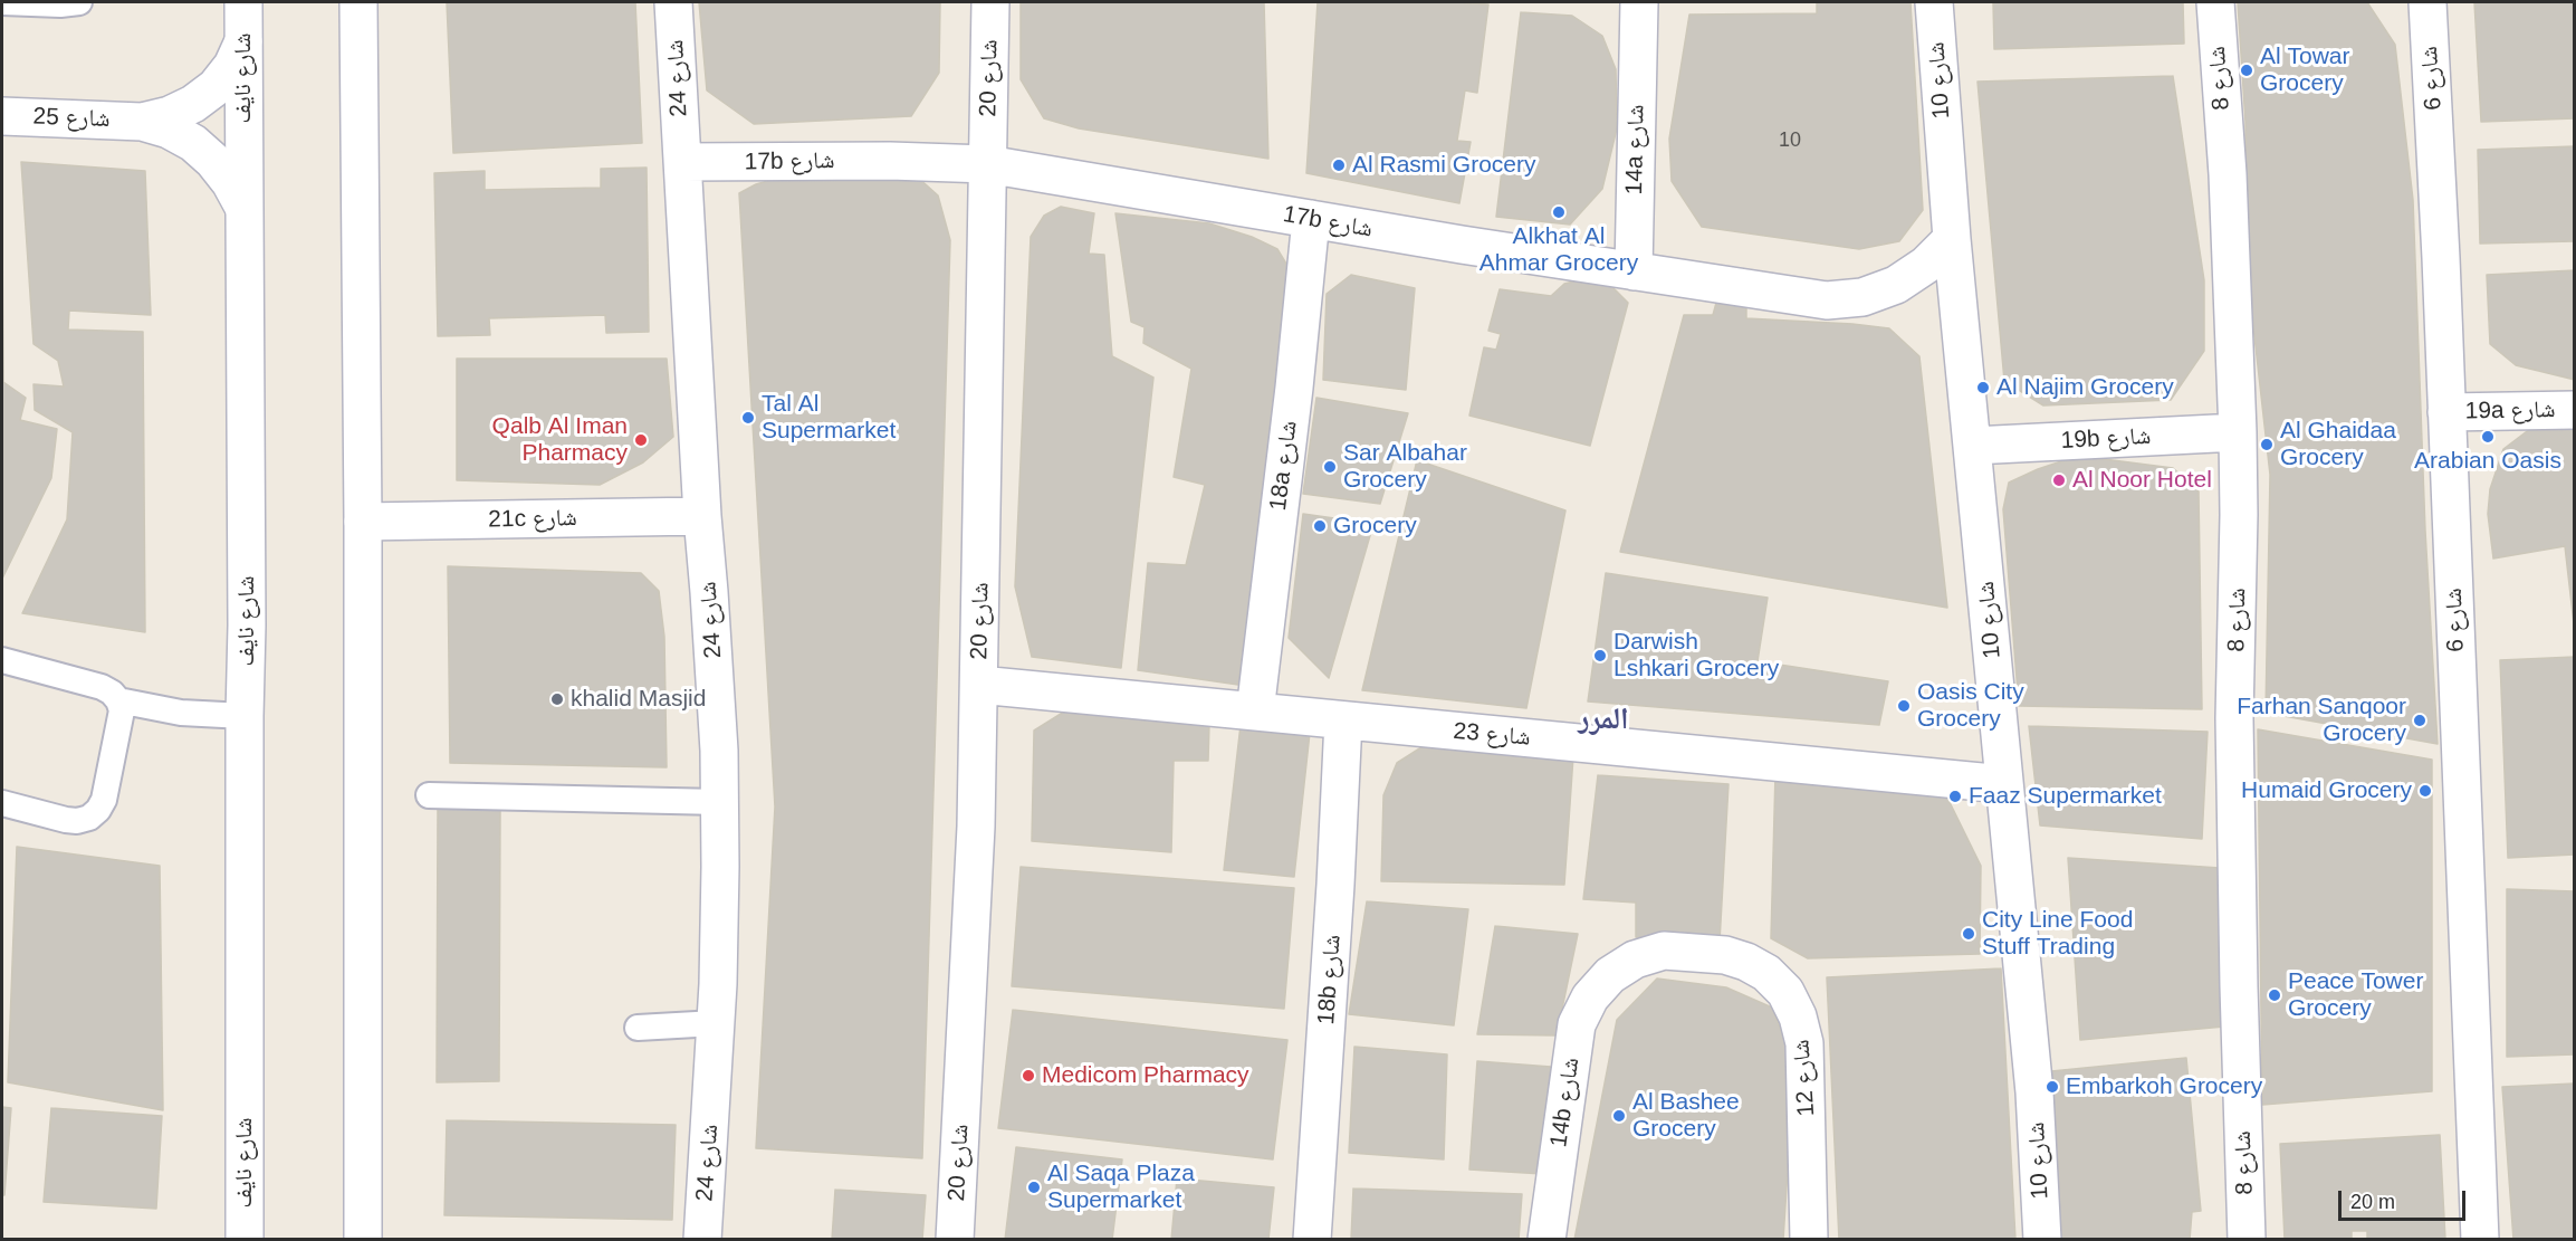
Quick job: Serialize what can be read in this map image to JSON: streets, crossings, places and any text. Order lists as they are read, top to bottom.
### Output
{
  "streets": {
    "street": [
      "شارع نايف",
      "شارع 24",
      "شارع 20",
      "شارع 8",
      "شارع 6",
      "شارع 10",
      "شارع 25",
      "14a شارع",
      "17b شارع",
      "19a شارع",
      "19b شارع",
      "18a شارع",
      "21c شارع",
      "شارع 23",
      "18b شارع",
      "شارع 12",
      "14b شارع"
    ]
  },
  "crossings": [
    ["شارع نايف", "شارع 25"],
    ["شارع 24", "17b شارع"],
    ["شارع 24", "21c شارع"],
    ["شارع 20", "17b شارع"],
    ["شارع 20", "شارع 23"],
    ["شارع 8", "19b شارع"],
    ["شارع 6", "19a شارع"],
    ["شارع 10", "17b شارع"],
    ["شارع 10", "19b شارع"],
    ["شارع 10", "شارع 23"],
    ["14a شارع", "17b شارع"],
    ["17b شارع", "18a شارع"],
    ["18a شارع", "شارع 23"],
    ["شارع 23", "18b شارع"],
    ["شارع 12", "14b شارع"]
  ],
  "districts": ["المرر"],
  "places": [
    "Al Towar Grocery",
    "Al Rasmi Grocery",
    "Alkhat Al Ahmar Grocery",
    "Al Najim Grocery",
    "Tal Al Supermarket",
    "Arabian Oasis",
    "Qalb Al Iman Pharmacy",
    "Al Ghaidaa Grocery",
    "Sar Albahar Grocery",
    "Al Noor Hotel",
    "Grocery",
    "Darwish Lshkari Grocery",
    "khalid Masjid",
    "Oasis City Grocery",
    "Farhan Sanqoor Grocery",
    "Humaid Grocery",
    "Faaz Supermarket",
    "City Line Food Stuff Trading",
    "Peace Tower Grocery",
    "Medicom Pharmacy",
    "Embarkoh Grocery",
    "Al Bashee Grocery",
    "Al Saqa Plaza Supermarket"
  ],
  "house_numbers": ["10"],
  "scale_bar": "20 m"
}
